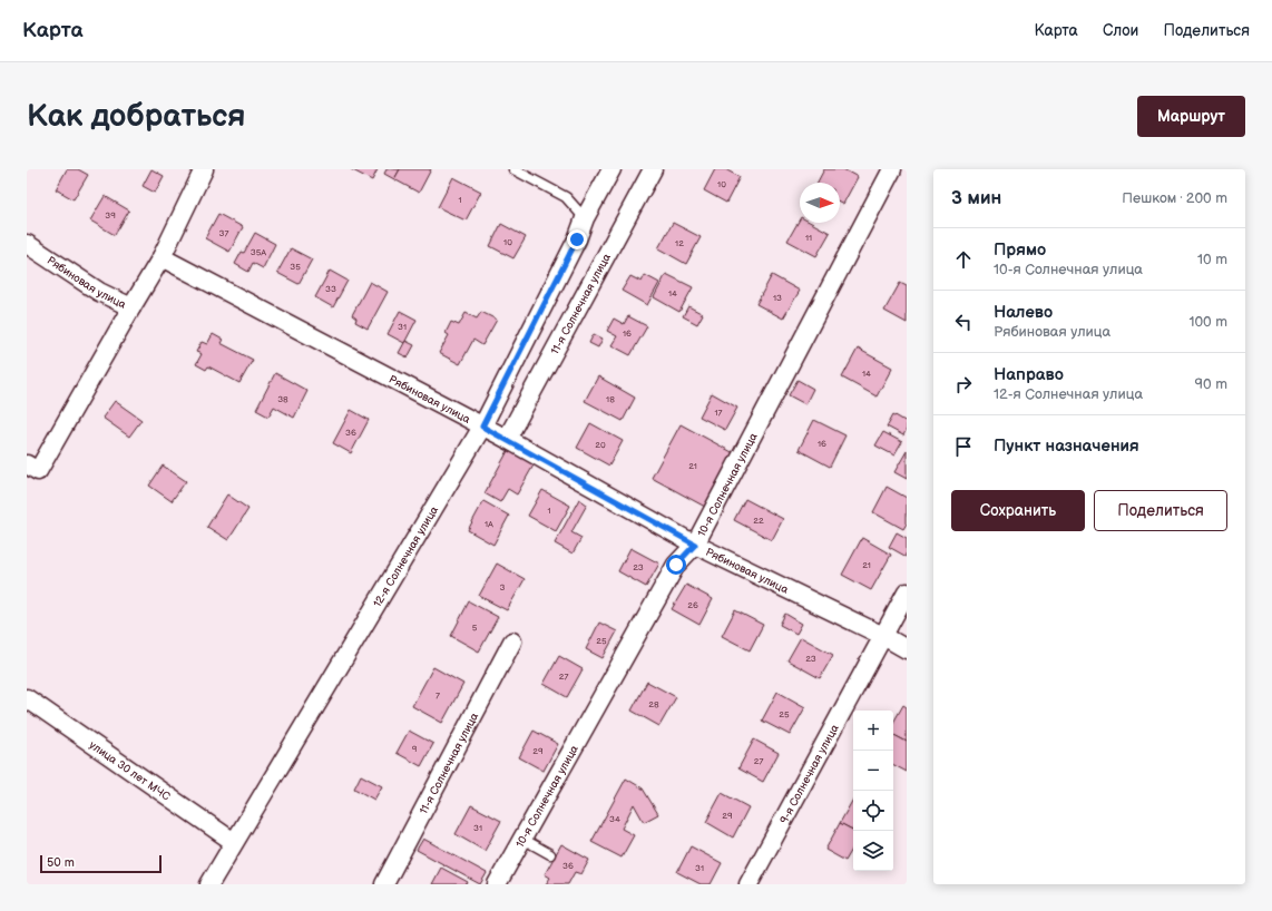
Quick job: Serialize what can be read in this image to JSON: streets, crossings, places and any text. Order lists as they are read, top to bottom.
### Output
{
  "streets": {
    "street": [
      "Рябиновая улица",
      "11-я Солнечная улица",
      "10-я Солнечная улица",
      "12-я Солнечная улица",
      "улица 30 лет МЧС",
      "9-я Солнечная улица"
    ]
  },
  "crossings": [
    ["Рябиновая улица", "11-я Солнечная улица"],
    ["Рябиновая улица", "10-я Солнечная улица"],
    ["Рябиновая улица", "12-я Солнечная улица"],
    ["Рябиновая улица", "9-я Солнечная улица"],
    ["12-я Солнечная улица", "улица 30 лет МЧС"]
  ],
  "house_numbers": [
    "10",
    "1",
    "39",
    "37",
    "11",
    "10",
    "12",
    "35А",
    "35",
    "33",
    "14",
    "13",
    "31",
    "16",
    "14",
    "38",
    "18",
    "17",
    "36",
    "16",
    "20",
    "21",
    "1",
    "22",
    "1А",
    "21",
    "23",
    "3",
    "26",
    "5",
    "25",
    "23",
    "27",
    "7",
    "28",
    "25",
    "9",
    "29",
    "27",
    "29",
    "34",
    "31",
    "36",
    "31"
  ],
  "scale_bar": "50 m",
  "north": "right",
  "page": {
    "header": "Карта",
    "nav": ["Карта", "Слои", "Поделиться"],
    "buttons": [
      "Маршрут",
      ["Сохранить", "Поделиться"]
    ],
    "title": "Как добраться",
    "heading": ["3 мин", "Пешком · 200 m"],
    "list": [
      ["Прямо", "10-я Солнечная улица", "10 m"],
      ["Налево", "Рябиновая улица", "100 m"],
      ["Направо", "12-я Солнечная улица", "90 m"],
      "Пункт назначения"
    ],
    "map_buttons": ["+", "−"],
    "scale": "50 m"
  }
}
